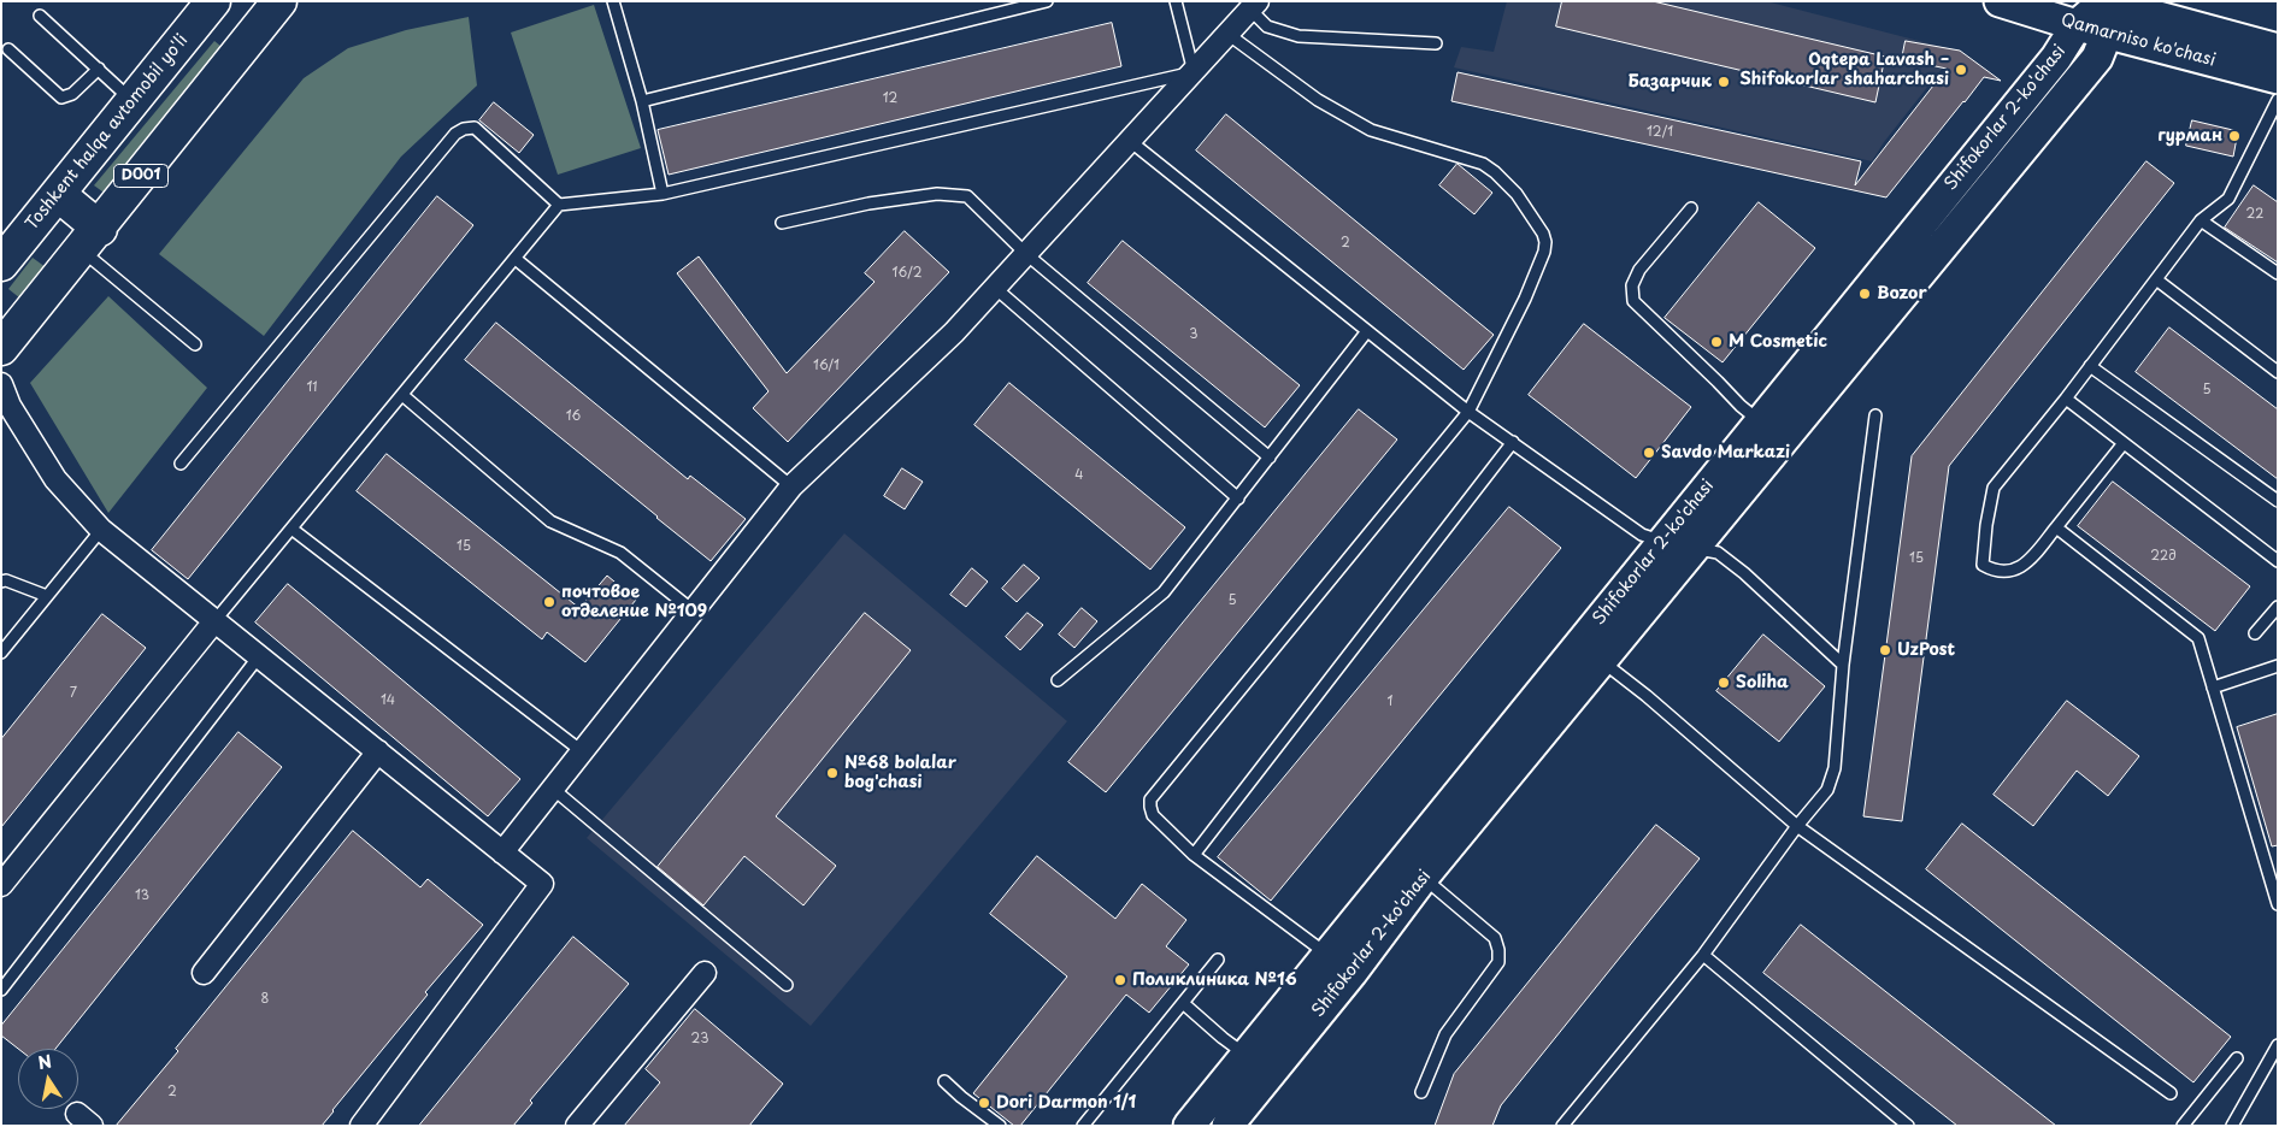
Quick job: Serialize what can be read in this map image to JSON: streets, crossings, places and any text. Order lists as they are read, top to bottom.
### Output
{
  "streets": {
    "highway": ["Toshkent halqa avtomobil yo'li", "D001"],
    "street": ["Qamarniso ko'chasi", "Shifokorlar 2-ko'chasi"]
  },
  "crossings": [
    ["Qamarniso ko'chasi", "Shifokorlar 2-ko'chasi"]
  ],
  "places": [
    "Oqtepa Lavash – Shifokorlar shaharchasi",
    "Базарчик",
    "гурман",
    "Bozor",
    "M Cosmetic",
    "Savdo Markazi",
    "почтовое отделение №109",
    "UzPost",
    "Soliha",
    "№68 bolalar bog'chasi",
    "Поликлиника №16",
    "Dori Darmon 1/1"
  ],
  "house_numbers": [
    "12",
    "12/1",
    "22",
    "2",
    "16/2",
    "3",
    "16/1",
    "11",
    "5",
    "16",
    "4",
    "15",
    "22д",
    "15",
    "5",
    "7",
    "14",
    "1",
    "13",
    "8",
    "23",
    "2"
  ],
  "north": "top"
}
